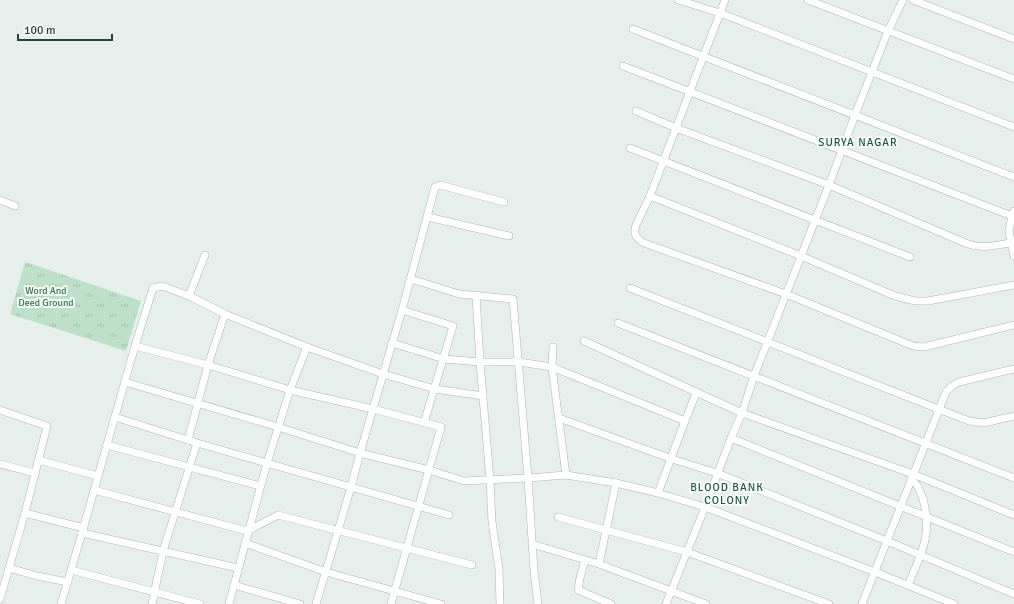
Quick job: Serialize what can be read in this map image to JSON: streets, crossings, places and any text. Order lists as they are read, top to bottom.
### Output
{
  "districts": ["SURYA NAGAR", "BLOOD BANK COLONY"],
  "parks": ["Word And Deed Ground"],
  "scale_bar": "100 m"
}
